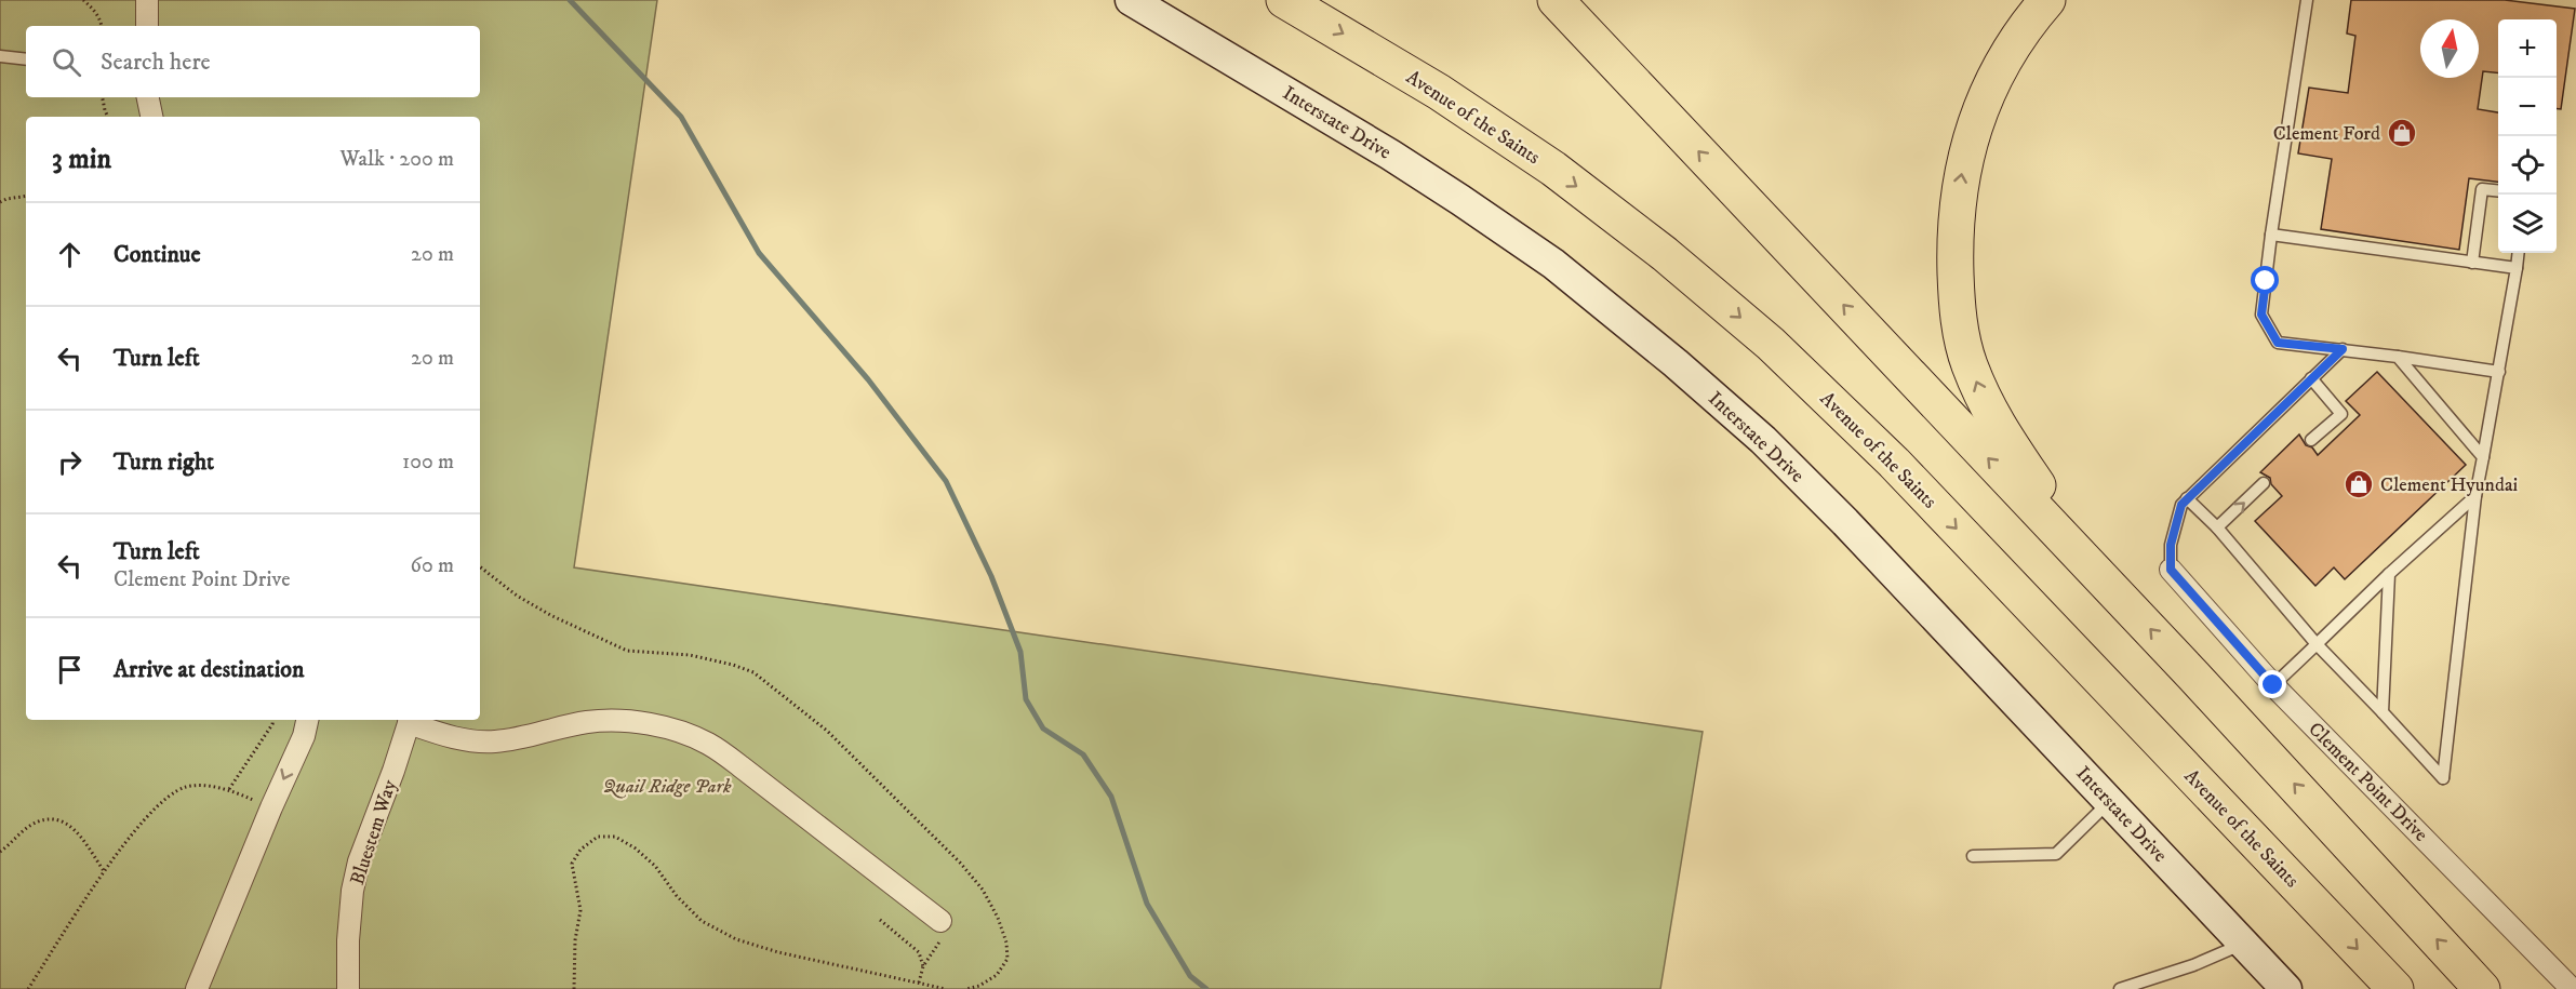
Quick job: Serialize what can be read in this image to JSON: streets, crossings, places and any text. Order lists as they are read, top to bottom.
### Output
{
  "streets": {
    "highway": ["Avenue of the Saints"],
    "main road": ["Interstate Drive"],
    "street": ["Clement Point Drive", "Bluestem Way"]
  },
  "parks": ["Quail Ridge Park"],
  "places": {
    "shop": ["Clement Ford", "Clement Hyundai"]
  },
  "north": "top",
  "page": {
    "map_buttons": ["+", "−"],
    "search": "Search here",
    "heading": ["3 min", "Walk · 200 m"],
    "list": [
      ["Continue", "20 m"],
      ["Turn left", "20 m"],
      ["Turn right", "100 m"],
      ["Turn left", "Clement Point Drive", "60 m"],
      "Arrive at destination"
    ]
  }
}
